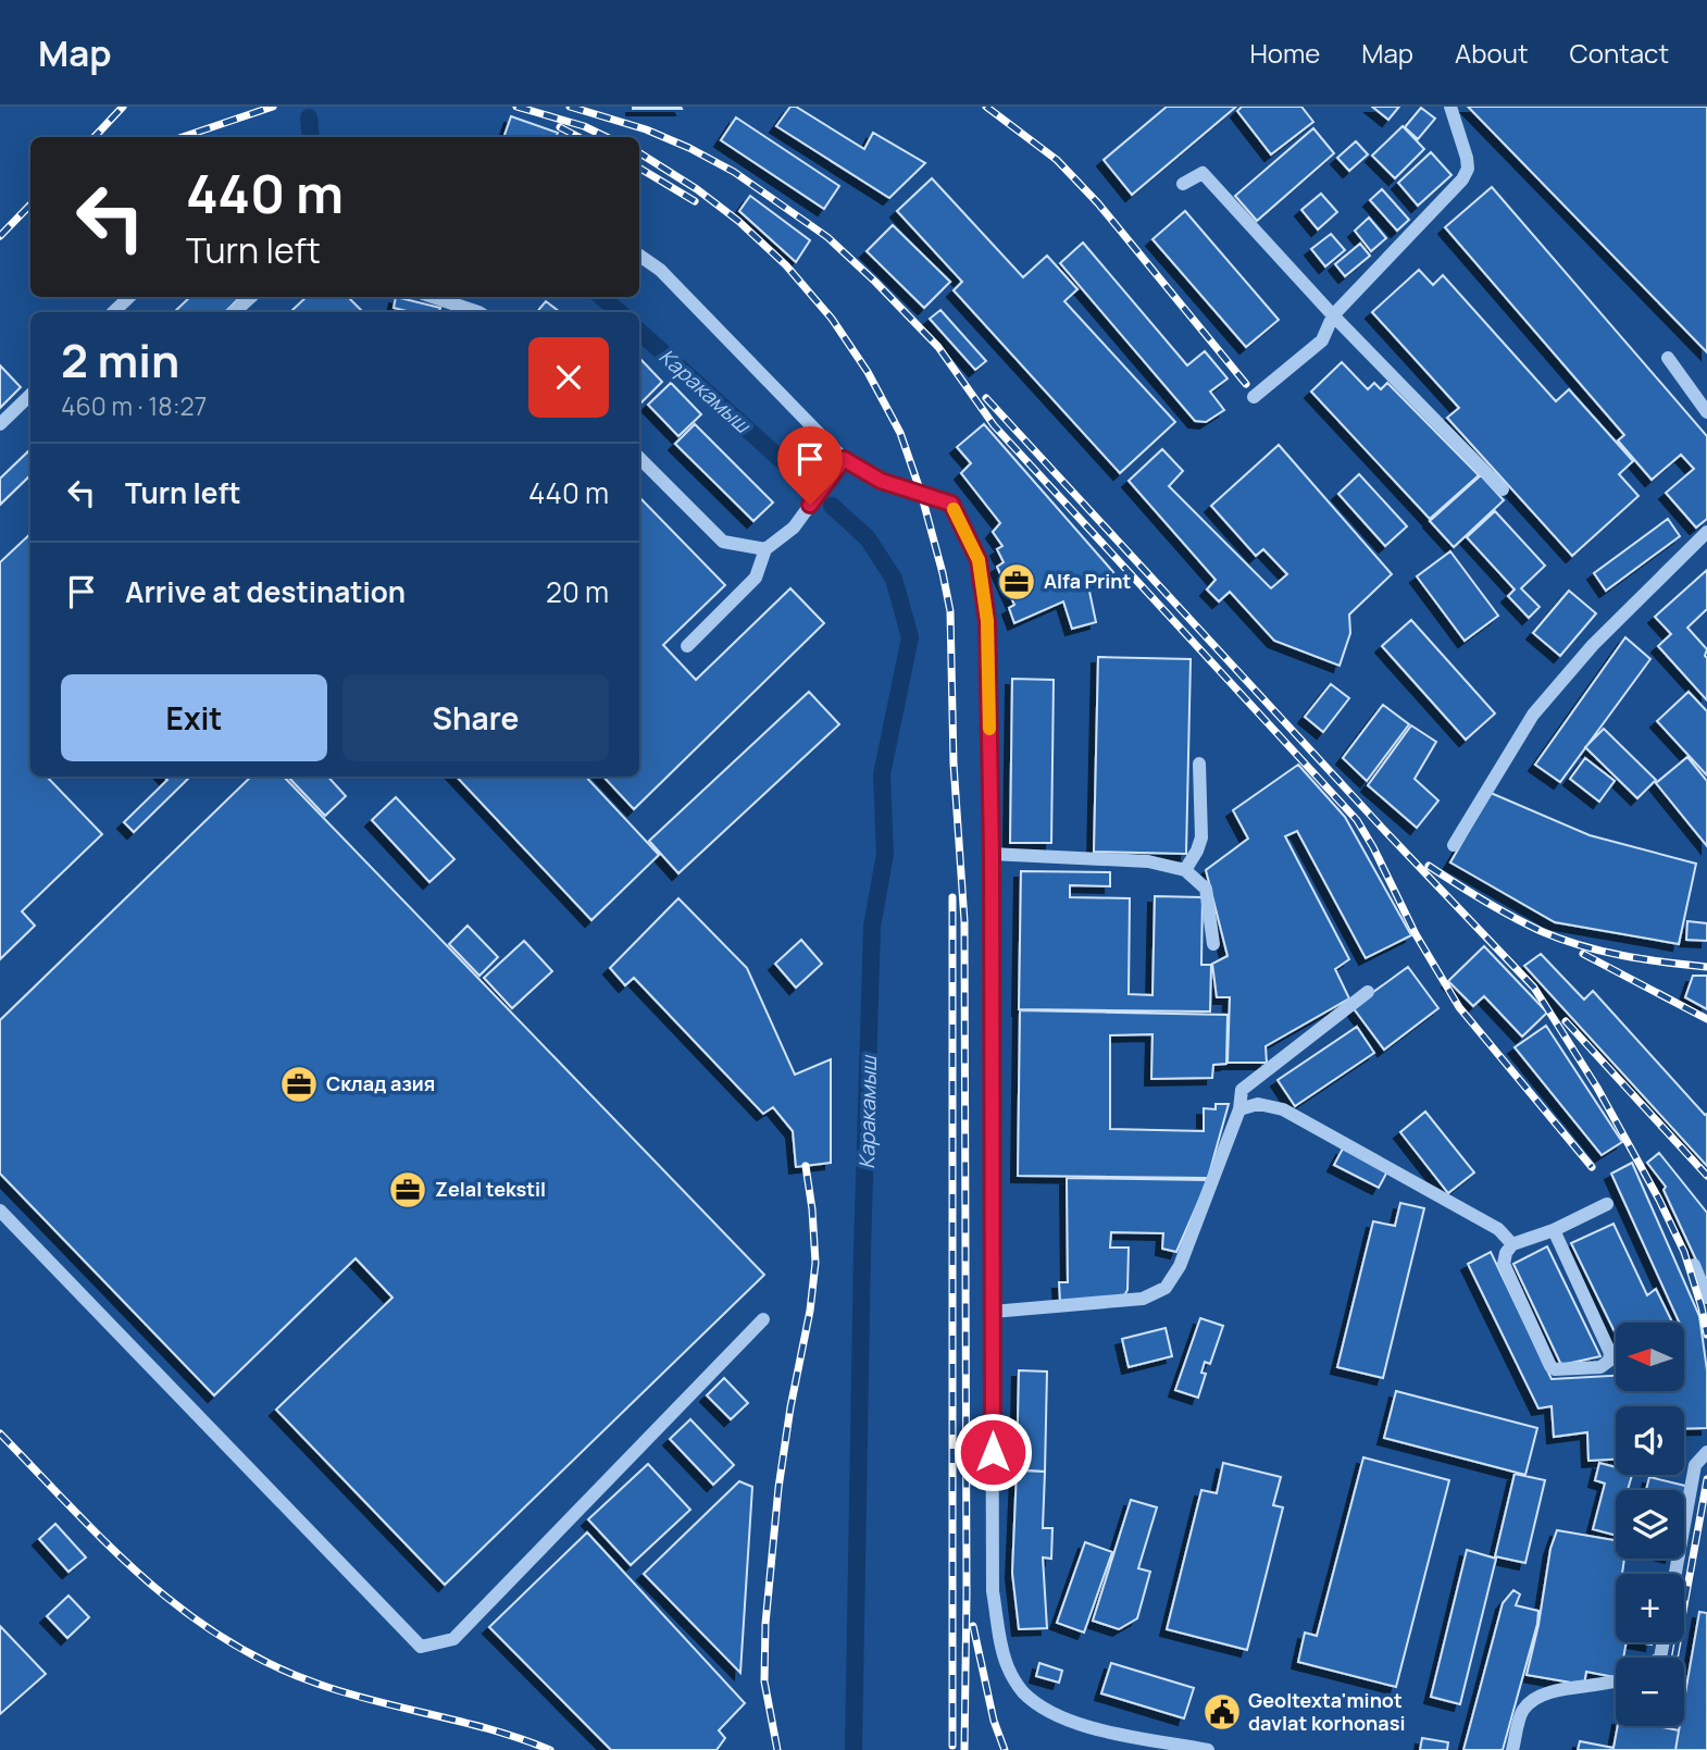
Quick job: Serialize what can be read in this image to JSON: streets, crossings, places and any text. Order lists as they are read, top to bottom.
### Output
{
  "water": ["Каракамыш"],
  "places": {
    "office": ["Alfa Print", "Склад азия", "Zelal tekstil"],
    "public building": ["Geoltexta'minot davlat korhonasi"]
  },
  "north": "left",
  "page": {
    "header": "Map",
    "nav": [
      "Home",
      "Map",
      "About",
      "Contact"
    ],
    "turn": ["440 m", "Turn left"],
    "heading": ["2 min", "460 m · 18:27"],
    "list": [
      {
        "name": "Turn left",
        "value": "440 m"
      },
      {
        "name": "Arrive at destination",
        "value": "20 m"
      }
    ],
    "buttons": ["Exit", "Share"],
    "map_buttons": ["+", "−"]
  }
}
